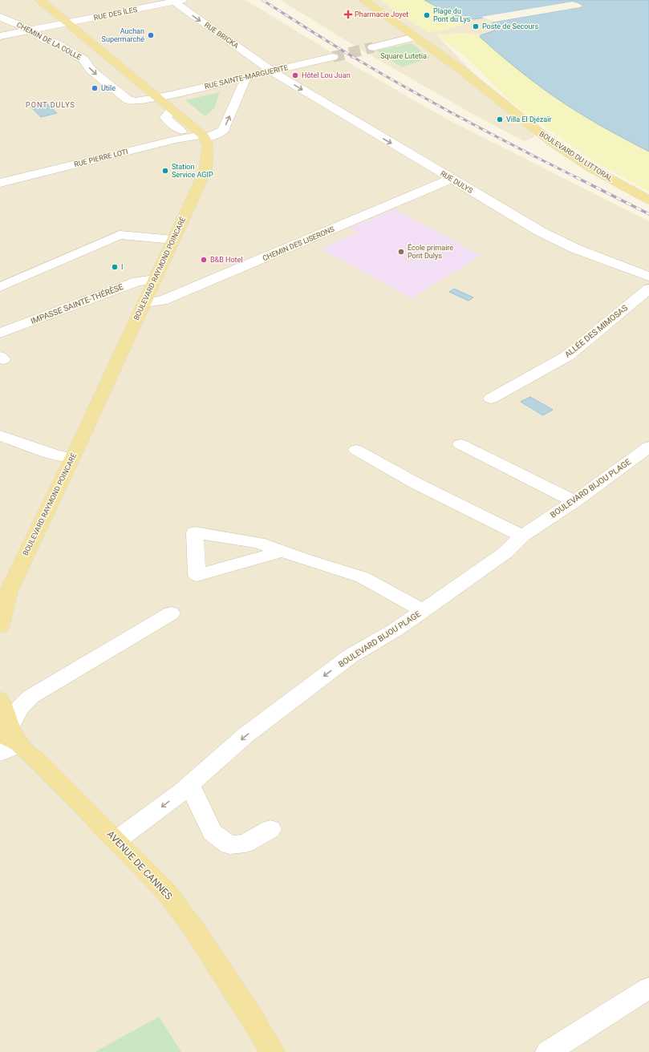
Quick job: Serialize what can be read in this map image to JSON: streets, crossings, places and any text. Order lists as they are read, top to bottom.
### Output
{
  "streets": {
    "main road": ["BOULEVARD DU LITTORAL", "BOULEVARD RAYMOND POINCARÉ", "AVENUE DE CANNES"],
    "street": [
      "RUE DES ÎLES",
      "RUE BRICKA",
      "CHEMIN DE LA COLLE",
      "RUE SAINTE-MARGUERITE",
      "RUE PIERRE LOTI",
      "RUE DULYS",
      "CHEMIN DES LISERONS",
      "IMPASSE SAINTE-THÉRÈSE",
      "ALLÉE DES MIMOSAS",
      "BOULEVARD BIJOU PLAGE"
    ]
  },
  "crossings": [
    ["RUE DES ÎLES", "RUE BRICKA"],
    ["RUE DES ÎLES", "CHEMIN DE LA COLLE"],
    ["RUE BRICKA", "RUE SAINTE-MARGUERITE"],
    ["RUE BRICKA", "RUE DULYS"],
    ["CHEMIN DE LA COLLE", "RUE SAINTE-MARGUERITE"],
    ["RUE SAINTE-MARGUERITE", "RUE PIERRE LOTI"],
    ["RUE SAINTE-MARGUERITE", "RUE DULYS"],
    ["RUE PIERRE LOTI", "BOULEVARD RAYMOND POINCARÉ"],
    ["RUE DULYS", "CHEMIN DES LISERONS"],
    ["CHEMIN DES LISERONS", "BOULEVARD RAYMOND POINCARÉ"],
    ["BOULEVARD RAYMOND POINCARÉ", "IMPASSE SAINTE-THÉRÈSE"],
    ["BOULEVARD BIJOU PLAGE", "AVENUE DE CANNES"]
  ],
  "one_way": [
    "RUE BRICKA",
    "CHEMIN DE LA COLLE",
    "RUE DULYS",
    "BOULEVARD BIJOU PLAGE"
  ],
  "districts": ["PONT DULYS"],
  "parks": ["Square Lutetia"],
  "places": {
    "health": ["Pharmacie Joyet"],
    "other": [
      "Plage du Pont du Lys",
      "Poste de Secours",
      "Auchan Supermarché",
      "Hôtel Lou Juan",
      "Utile",
      "Villa El Djézaïr",
      "Station Service AGIP",
      "École primaire Pont Dulys",
      "B&B Hotel",
      "I"
    ]
  }
}
